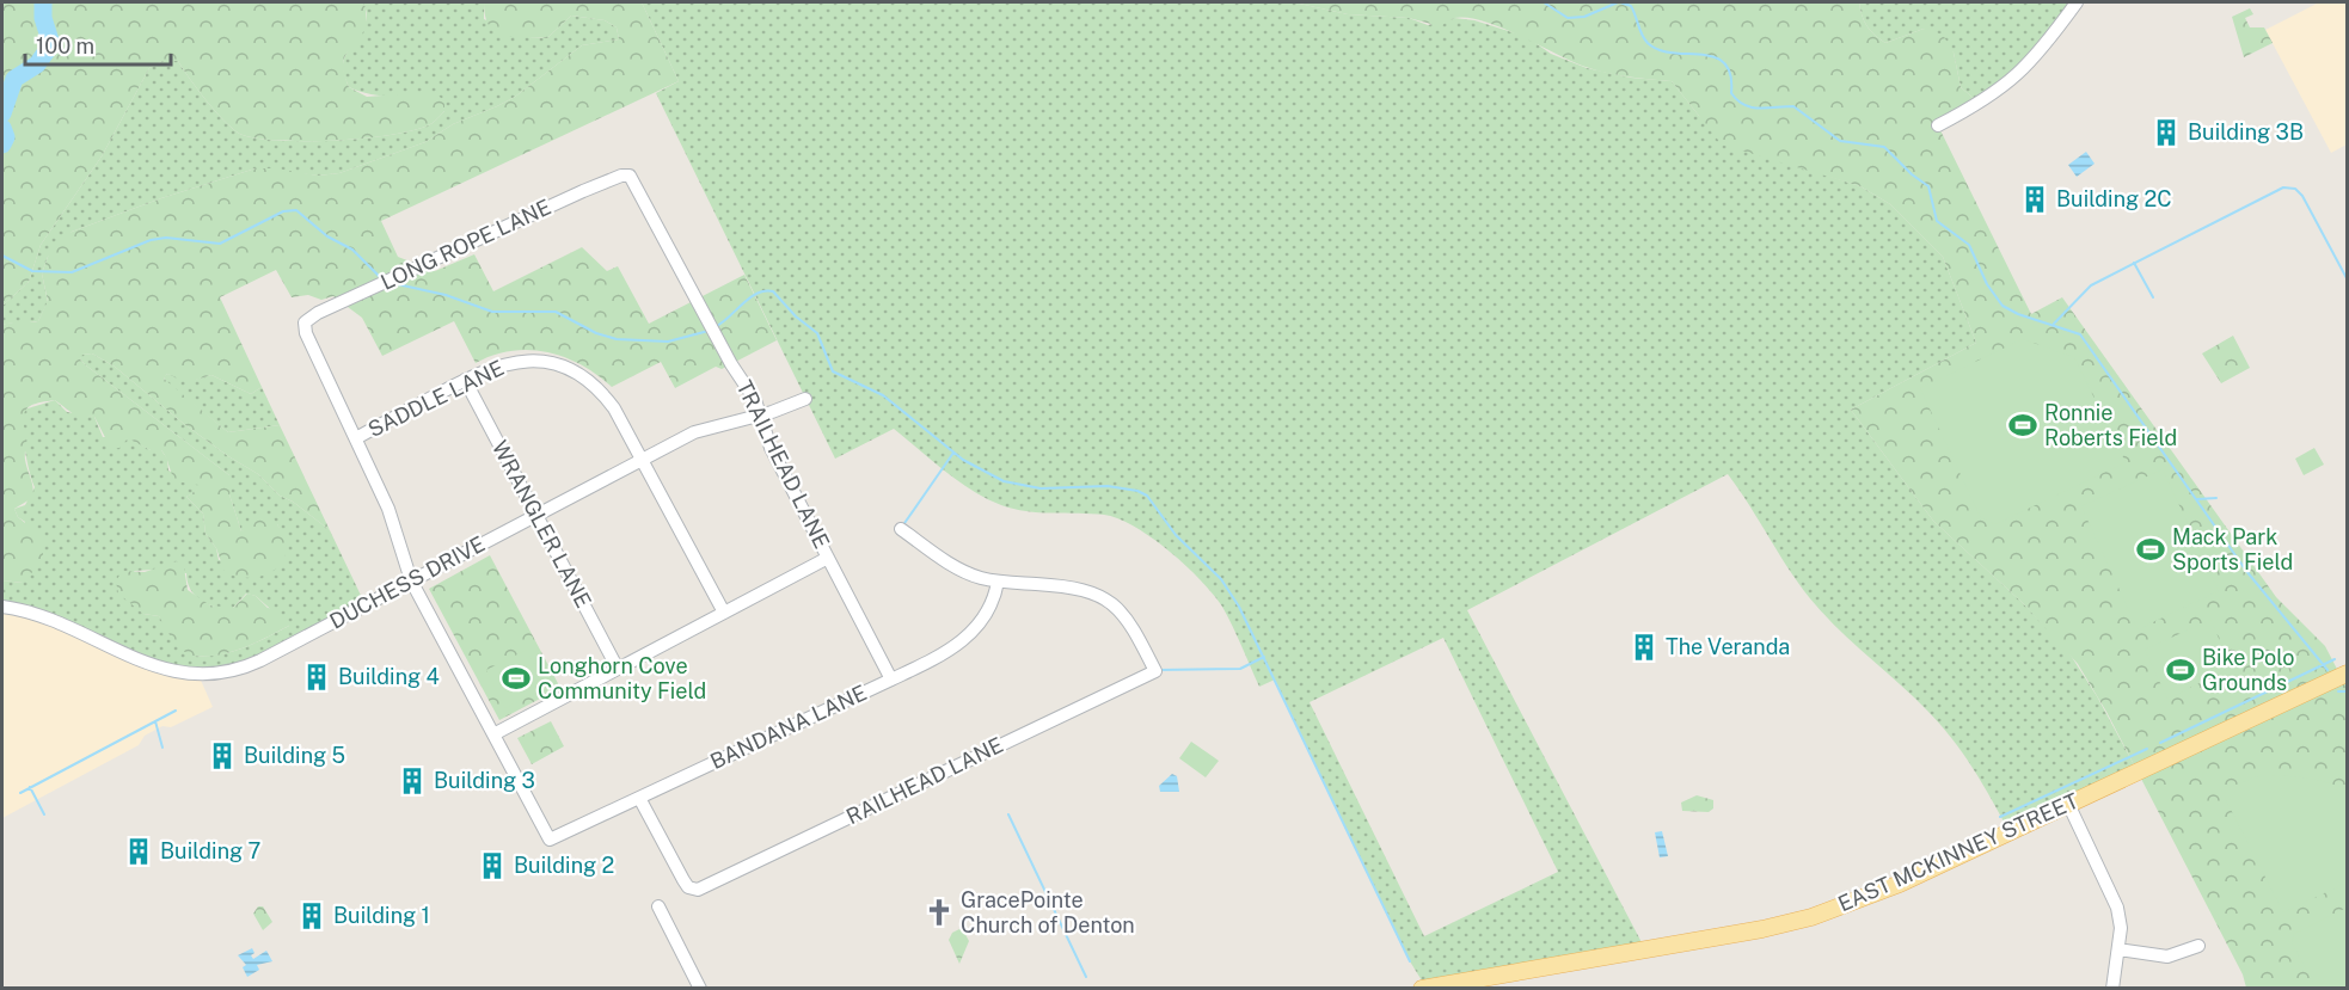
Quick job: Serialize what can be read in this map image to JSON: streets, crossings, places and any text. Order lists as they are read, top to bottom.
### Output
{
  "streets": {
    "main road": ["EAST MCKINNEY STREET"],
    "street": [
      "LONG ROPE LANE",
      "SADDLE LANE",
      "TRAILHEAD LANE",
      "WRANGLER LANE",
      "DUCHESS DRIVE",
      "BANDANA LANE",
      "RAILHEAD LANE"
    ]
  },
  "crossings": [
    ["LONG ROPE LANE", "SADDLE LANE"],
    ["LONG ROPE LANE", "TRAILHEAD LANE"],
    ["SADDLE LANE", "WRANGLER LANE"],
    ["SADDLE LANE", "DUCHESS DRIVE"],
    ["TRAILHEAD LANE", "DUCHESS DRIVE"],
    ["TRAILHEAD LANE", "BANDANA LANE"],
    ["WRANGLER LANE", "DUCHESS DRIVE"],
    ["BANDANA LANE", "RAILHEAD LANE"]
  ],
  "places": {
    "building": [
      "Building 3B",
      "Building 2C",
      "The Veranda",
      "Building 4",
      "Building 5",
      "Building 3",
      "Building 7",
      "Building 2",
      "Building 1"
    ],
    "sports": [
      "Ronnie Roberts Field",
      "Mack Park Sports Field",
      "Bike Polo Grounds",
      "Longhorn Cove Community Field"
    ],
    "church": ["GracePointe Church of Denton"]
  },
  "scale_bar": "100 m"
}
